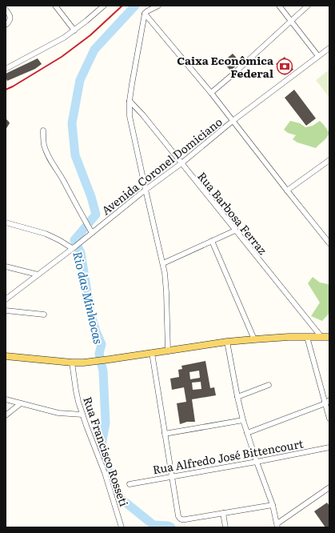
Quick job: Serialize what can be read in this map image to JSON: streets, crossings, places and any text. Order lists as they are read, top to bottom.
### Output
{
  "streets": {
    "street": [
      "Avenida Coronel Domiciano",
      "Rua Barbosa Ferraz",
      "Rua Francisco Rosseti",
      "Rua Alfredo José Bittencourt"
    ]
  },
  "crossings": [
    ["Avenida Coronel Domiciano", "Rua Barbosa Ferraz"]
  ],
  "water": ["Rio das Minhocas"],
  "places": {
    "bank": ["Caixa Econômica Federal"]
  }
}
